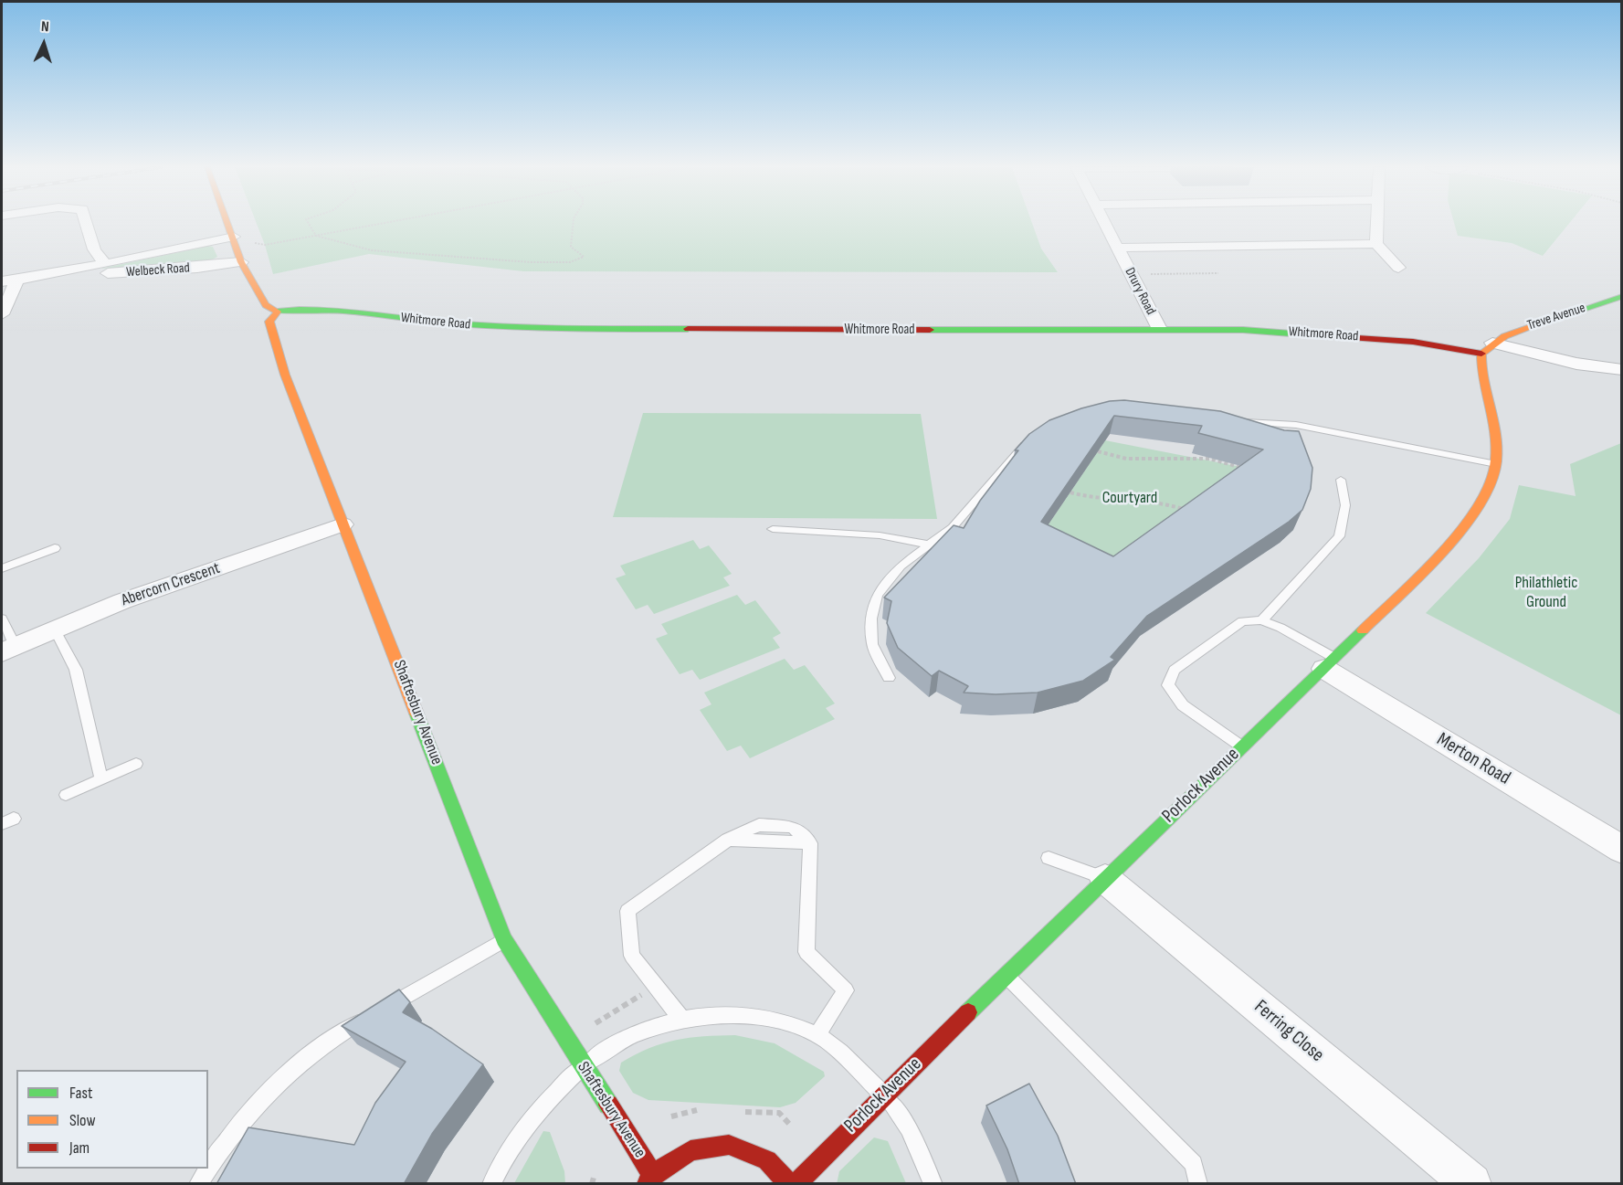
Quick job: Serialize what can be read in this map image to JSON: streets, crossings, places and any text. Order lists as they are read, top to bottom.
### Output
{
  "streets": {
    "street": [
      "Welbeck Road",
      "Drury Road",
      "Treve Avenue",
      "Whitmore Road",
      "Abercorn Crescent",
      "Shaftesbury Avenue",
      "Merton Road",
      "Porlock Avenue",
      "Ferring Close"
    ]
  },
  "crossings": [
    ["Drury Road", "Whitmore Road"],
    ["Treve Avenue", "Whitmore Road"],
    ["Treve Avenue", "Porlock Avenue"],
    ["Whitmore Road", "Shaftesbury Avenue"],
    ["Whitmore Road", "Porlock Avenue"],
    ["Abercorn Crescent", "Shaftesbury Avenue"],
    ["Merton Road", "Porlock Avenue"],
    ["Porlock Avenue", "Ferring Close"]
  ],
  "parks": ["Courtyard", "Philathletic Ground"],
  "legend": ["Fast", "Slow", "Jam"],
  "north": "top"
}
